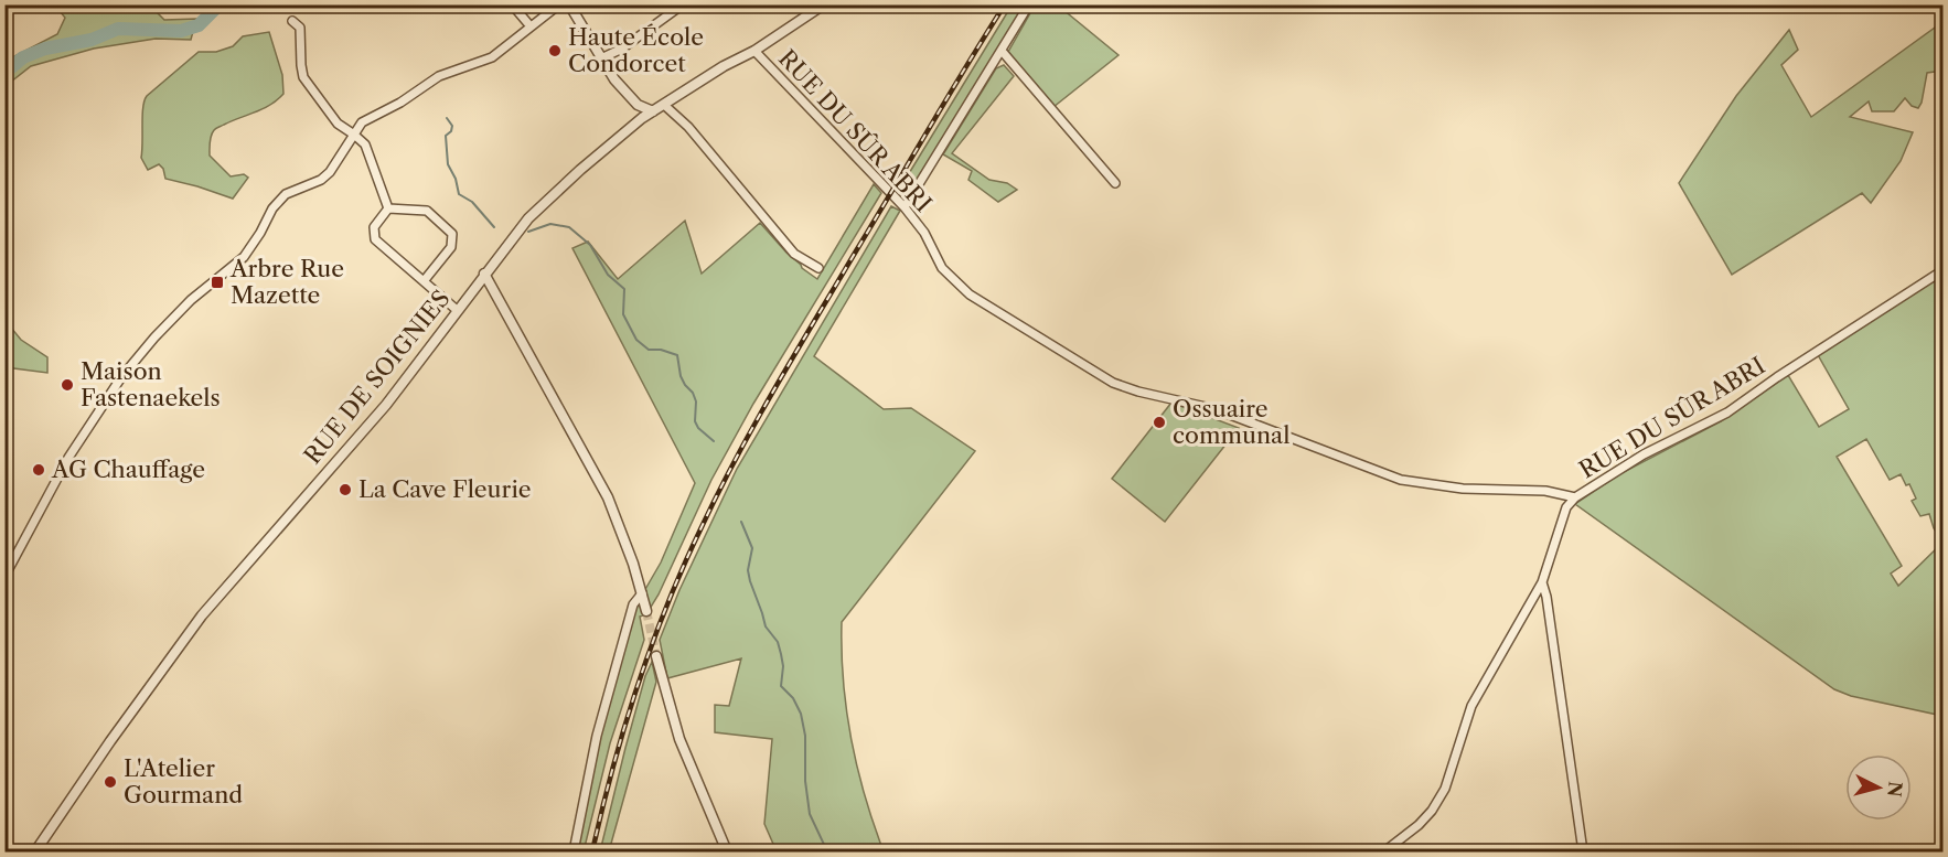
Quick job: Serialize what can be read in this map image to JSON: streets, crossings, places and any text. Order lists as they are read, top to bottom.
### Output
{
  "streets": {
    "street": ["RUE DU SÛR ABRI", "RUE DE SOIGNIES"]
  },
  "crossings": [
    ["RUE DU SÛR ABRI", "RUE DE SOIGNIES"]
  ],
  "places": {
    "other": [
      "Haute École Condorcet",
      "Maison Fastenaekels",
      "Ossuaire communal",
      "AG Chauffage",
      "La Cave Fleurie",
      "L'Atelier Gourmand"
    ],
    "transit": ["Arbre Rue Mazette"]
  },
  "north": "right"
}
